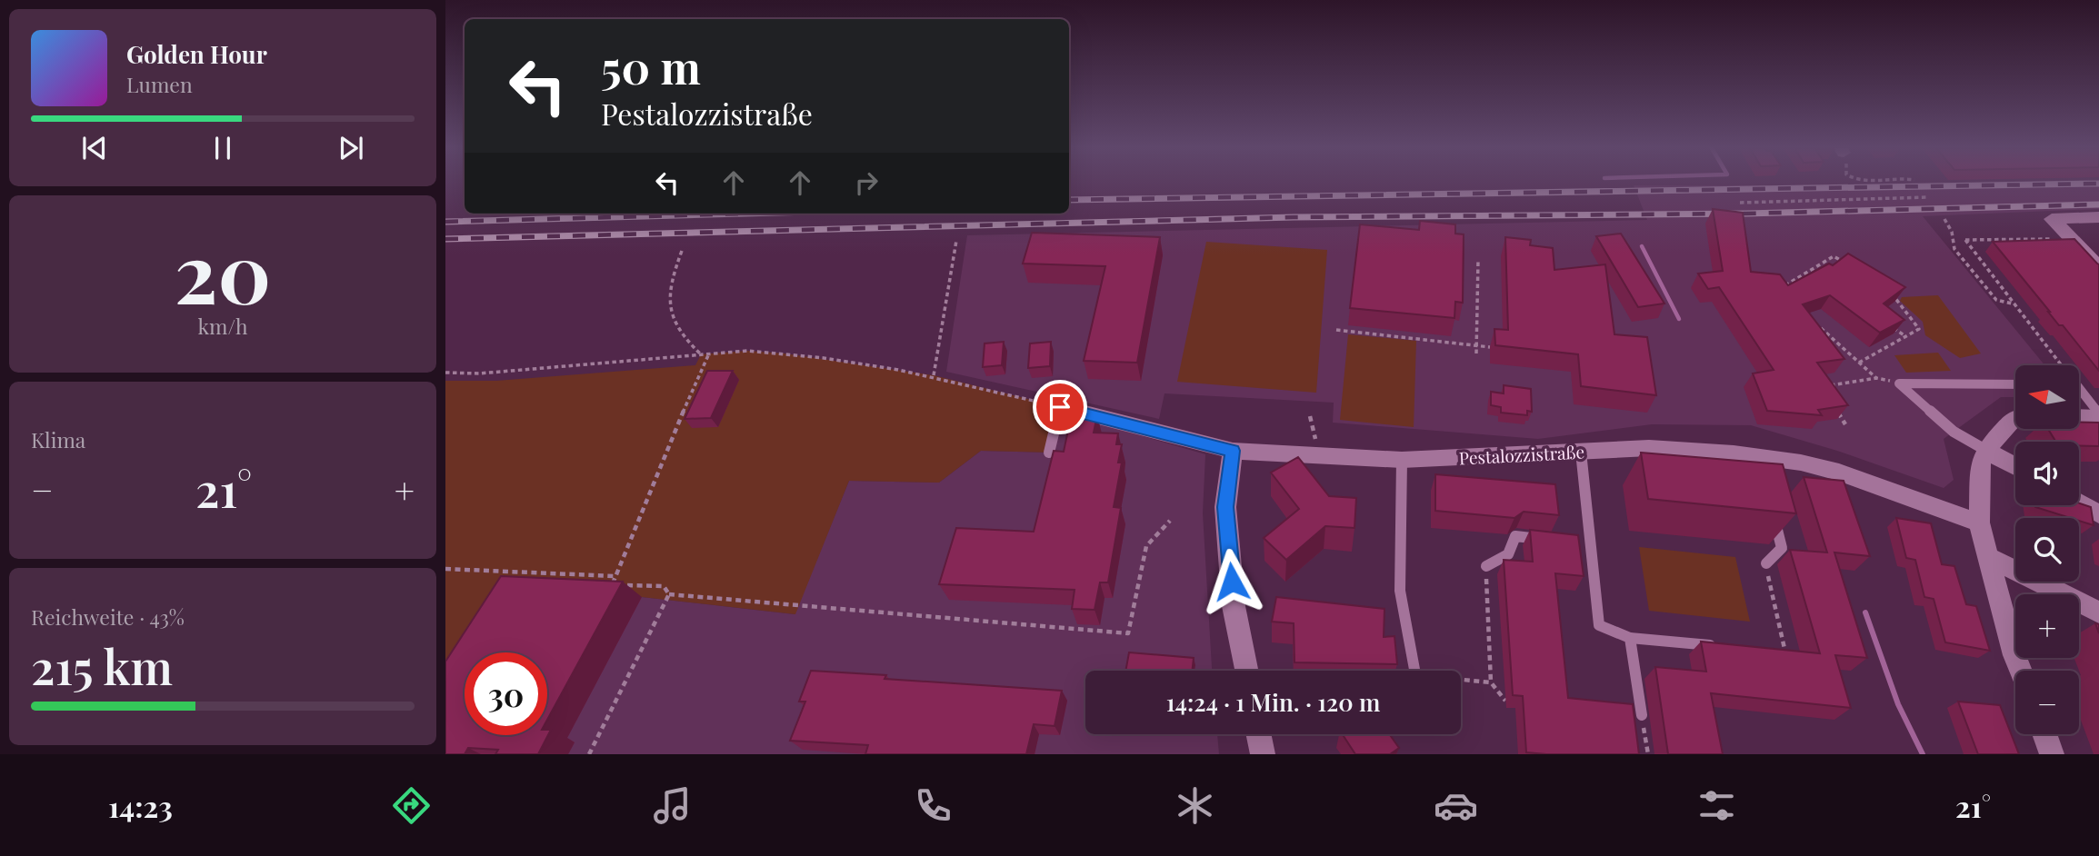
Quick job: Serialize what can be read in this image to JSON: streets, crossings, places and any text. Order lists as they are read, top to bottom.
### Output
{
  "streets": {
    "street": ["Pestalozzistraße"]
  },
  "north": "left",
  "page": {
    "turn": ["50 m", "Pestalozzistraße"],
    "song": ["Golden Hour", "Lumen"],
    "tile": [
      ["20", "km/h"],
      "Klima",
      ["Reichweite · 43%", "215 km"]
    ],
    "map_buttons": ["+", "−"],
    "heat": ["−", "21°", "+"],
    "limit": "30",
    "trip": "14:24 · 1 Min. · 120 m",
    "tabs": ["14:23", "21°"]
  }
}
